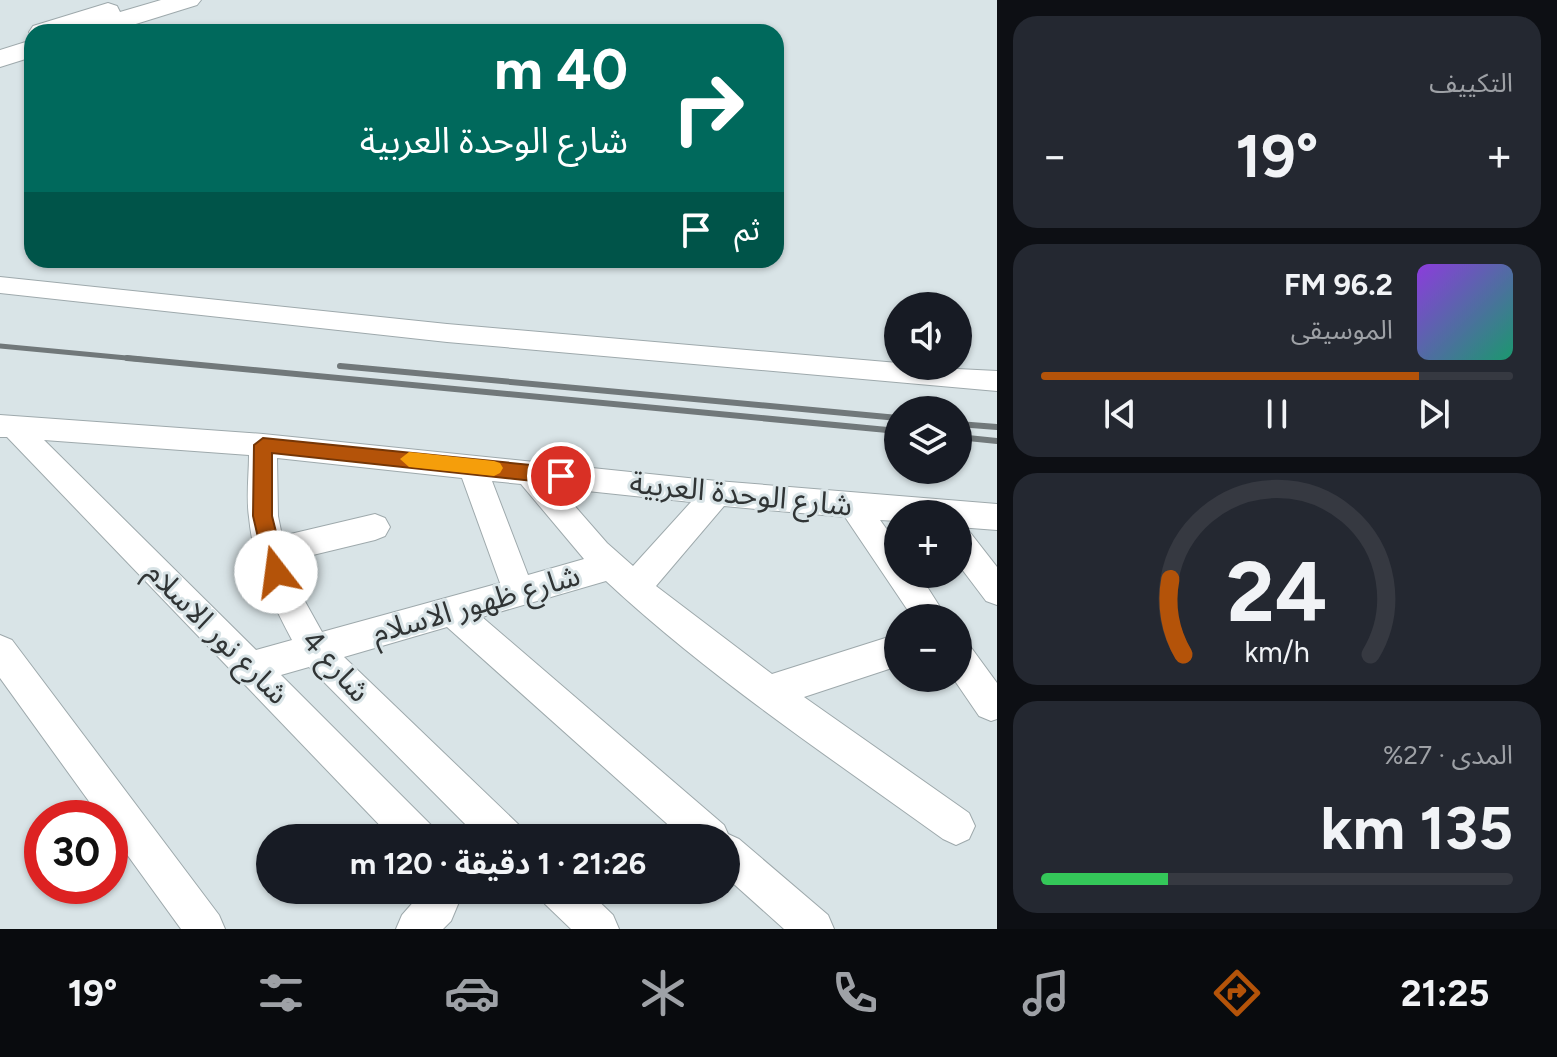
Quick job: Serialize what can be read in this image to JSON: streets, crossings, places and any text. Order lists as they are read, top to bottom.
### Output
{
  "streets": {
    "street": [
      "شارع الوحدة العربية",
      "شارع ظهور الاسلام",
      "شارع نور الاسلام",
      "شارع 4"
    ]
  },
  "crossings": [
    ["شارع الوحدة العربية", "شارع نور الاسلام"],
    ["شارع الوحدة العربية", "شارع 4"],
    ["شارع ظهور الاسلام", "شارع نور الاسلام"],
    ["شارع ظهور الاسلام", "شارع 4"]
  ],
  "page": {
    "tile": [
      "التكييف",
      ["المدى · 27%", "135 km"]
    ],
    "turn": ["40 m", "شارع الوحدة العربية"],
    "heat": ["−", "19°", "+"],
    "then": "ثم",
    "song": ["96.2 FM", "الموسيقى"],
    "map_buttons": ["+", "−"],
    "limit": "30",
    "trip": "21:26 · 1 دقيقة · 120 m",
    "tabs": ["21:25", "19°"],
    "gauge": ["24", "km/h"]
  }
}
